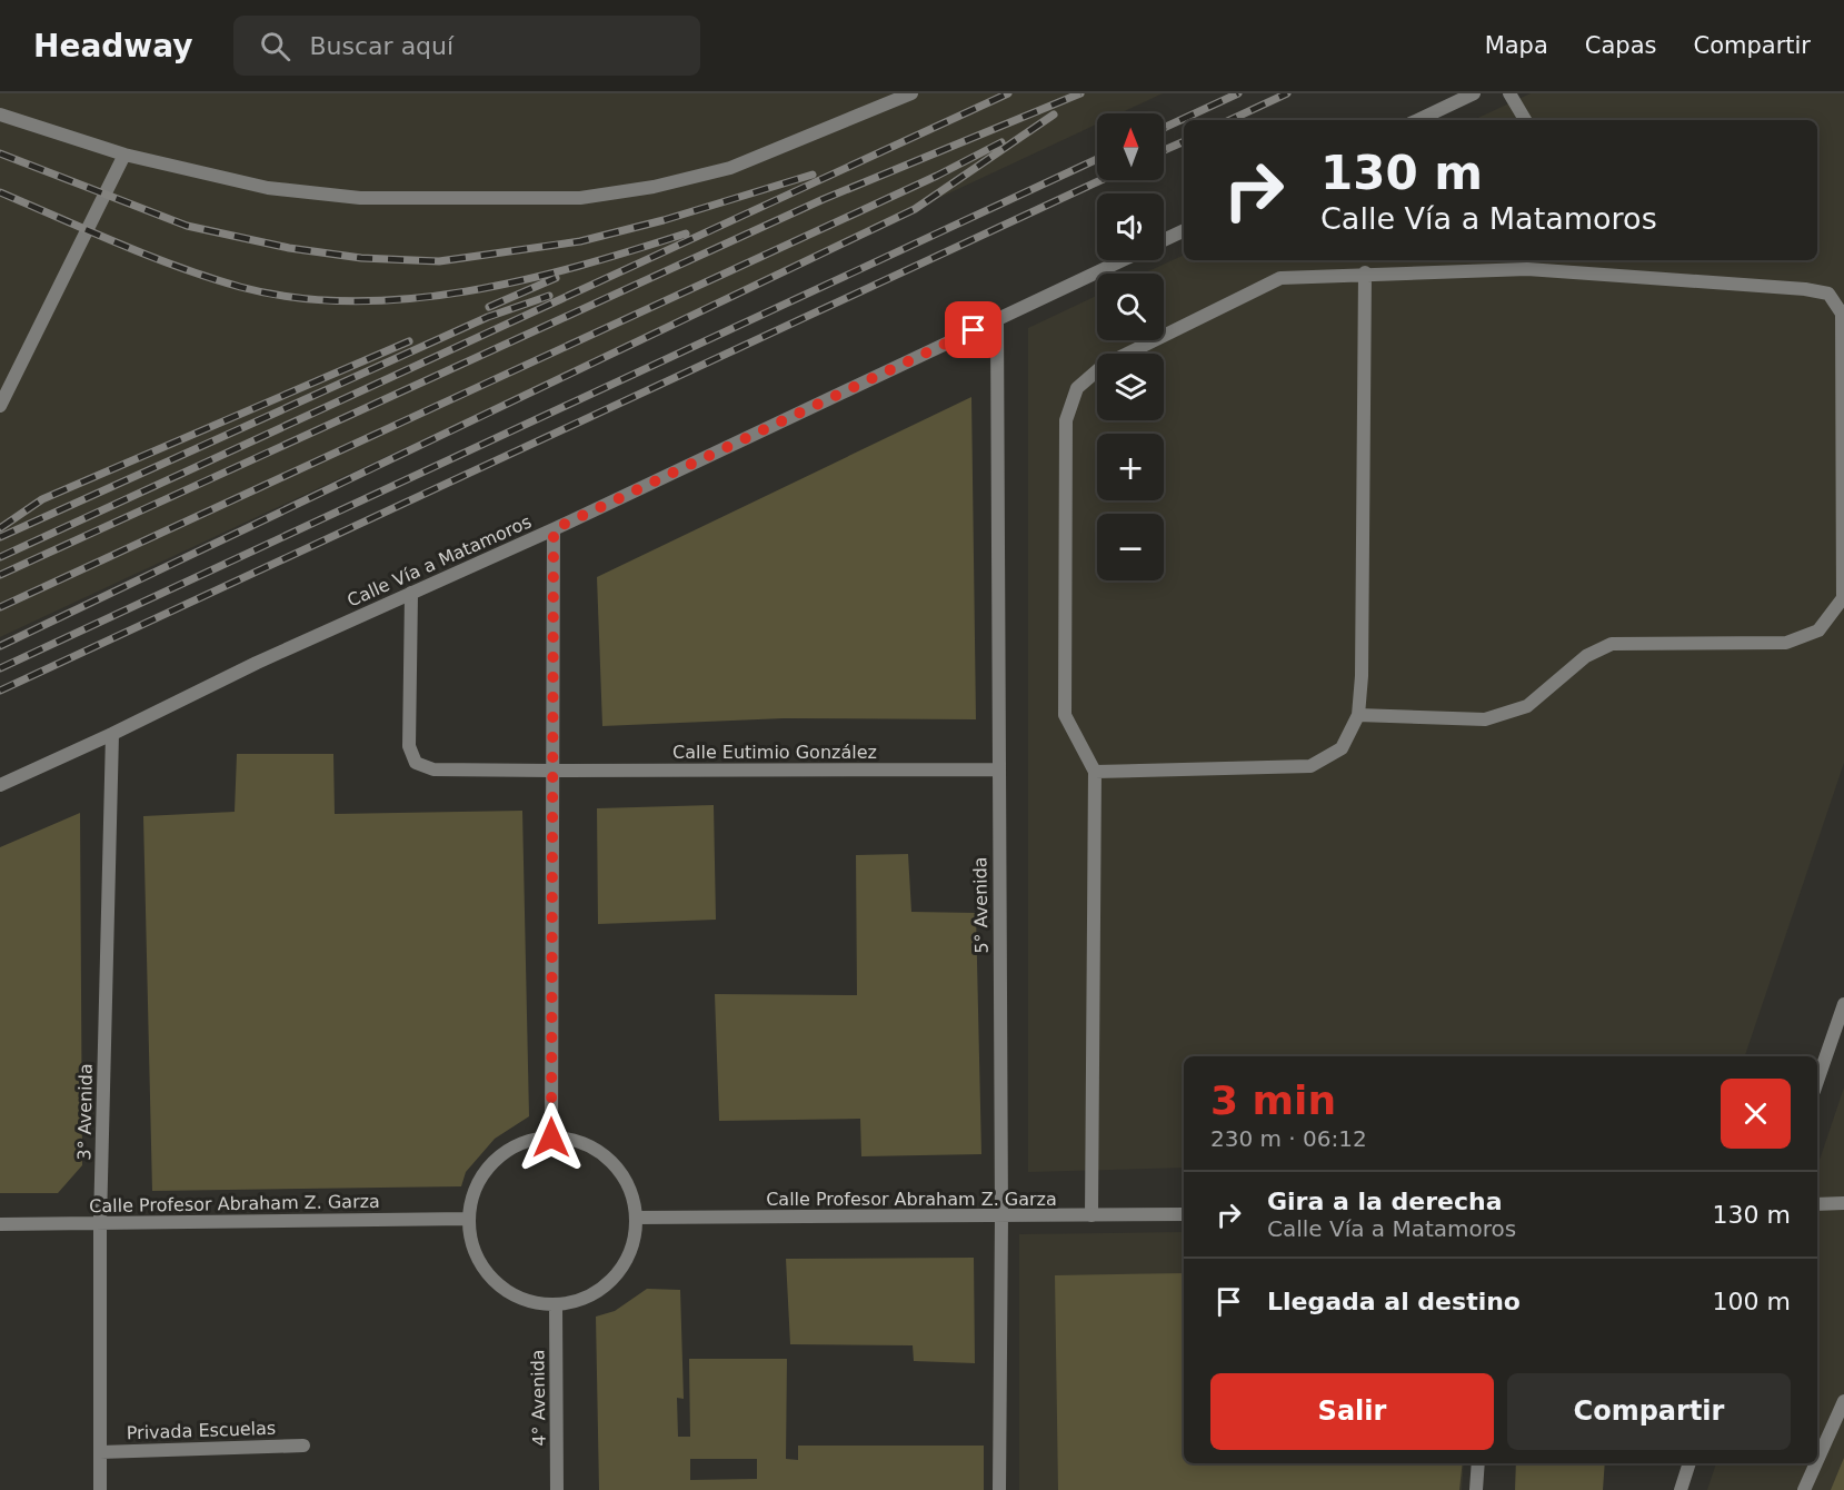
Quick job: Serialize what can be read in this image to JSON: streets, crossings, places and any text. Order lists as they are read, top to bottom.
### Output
{
  "streets": {
    "street": [
      "Calle Vía a Matamoros",
      "Calle Eutimio González",
      "5° Avenida",
      "3° Avenida",
      "Calle Profesor Abraham Z. Garza",
      "4° Avenida",
      "Privada Escuelas"
    ]
  },
  "crossings": [
    ["Calle Vía a Matamoros", "Calle Eutimio González"],
    ["Calle Vía a Matamoros", "5° Avenida"],
    ["Calle Vía a Matamoros", "3° Avenida"],
    ["Calle Eutimio González", "5° Avenida"],
    ["5° Avenida", "Calle Profesor Abraham Z. Garza"],
    ["3° Avenida", "Calle Profesor Abraham Z. Garza"],
    ["3° Avenida", "Privada Escuelas"],
    ["Calle Profesor Abraham Z. Garza", "4° Avenida"]
  ],
  "north": "top",
  "page": {
    "header": "Headway",
    "search": "Buscar aquí",
    "nav": ["Mapa", "Capas", "Compartir"],
    "map_buttons": ["+", "−"],
    "turn": ["130 m", "Calle Vía a Matamoros"],
    "heading": ["3 min", "230 m · 06:12"],
    "list": [
      {
        "name": "Gira a la derecha",
        "note": "Calle Vía a Matamoros",
        "value": "130 m"
      },
      {
        "name": "Llegada al destino",
        "value": "100 m"
      }
    ],
    "buttons": ["Salir", "Compartir"]
  }
}
